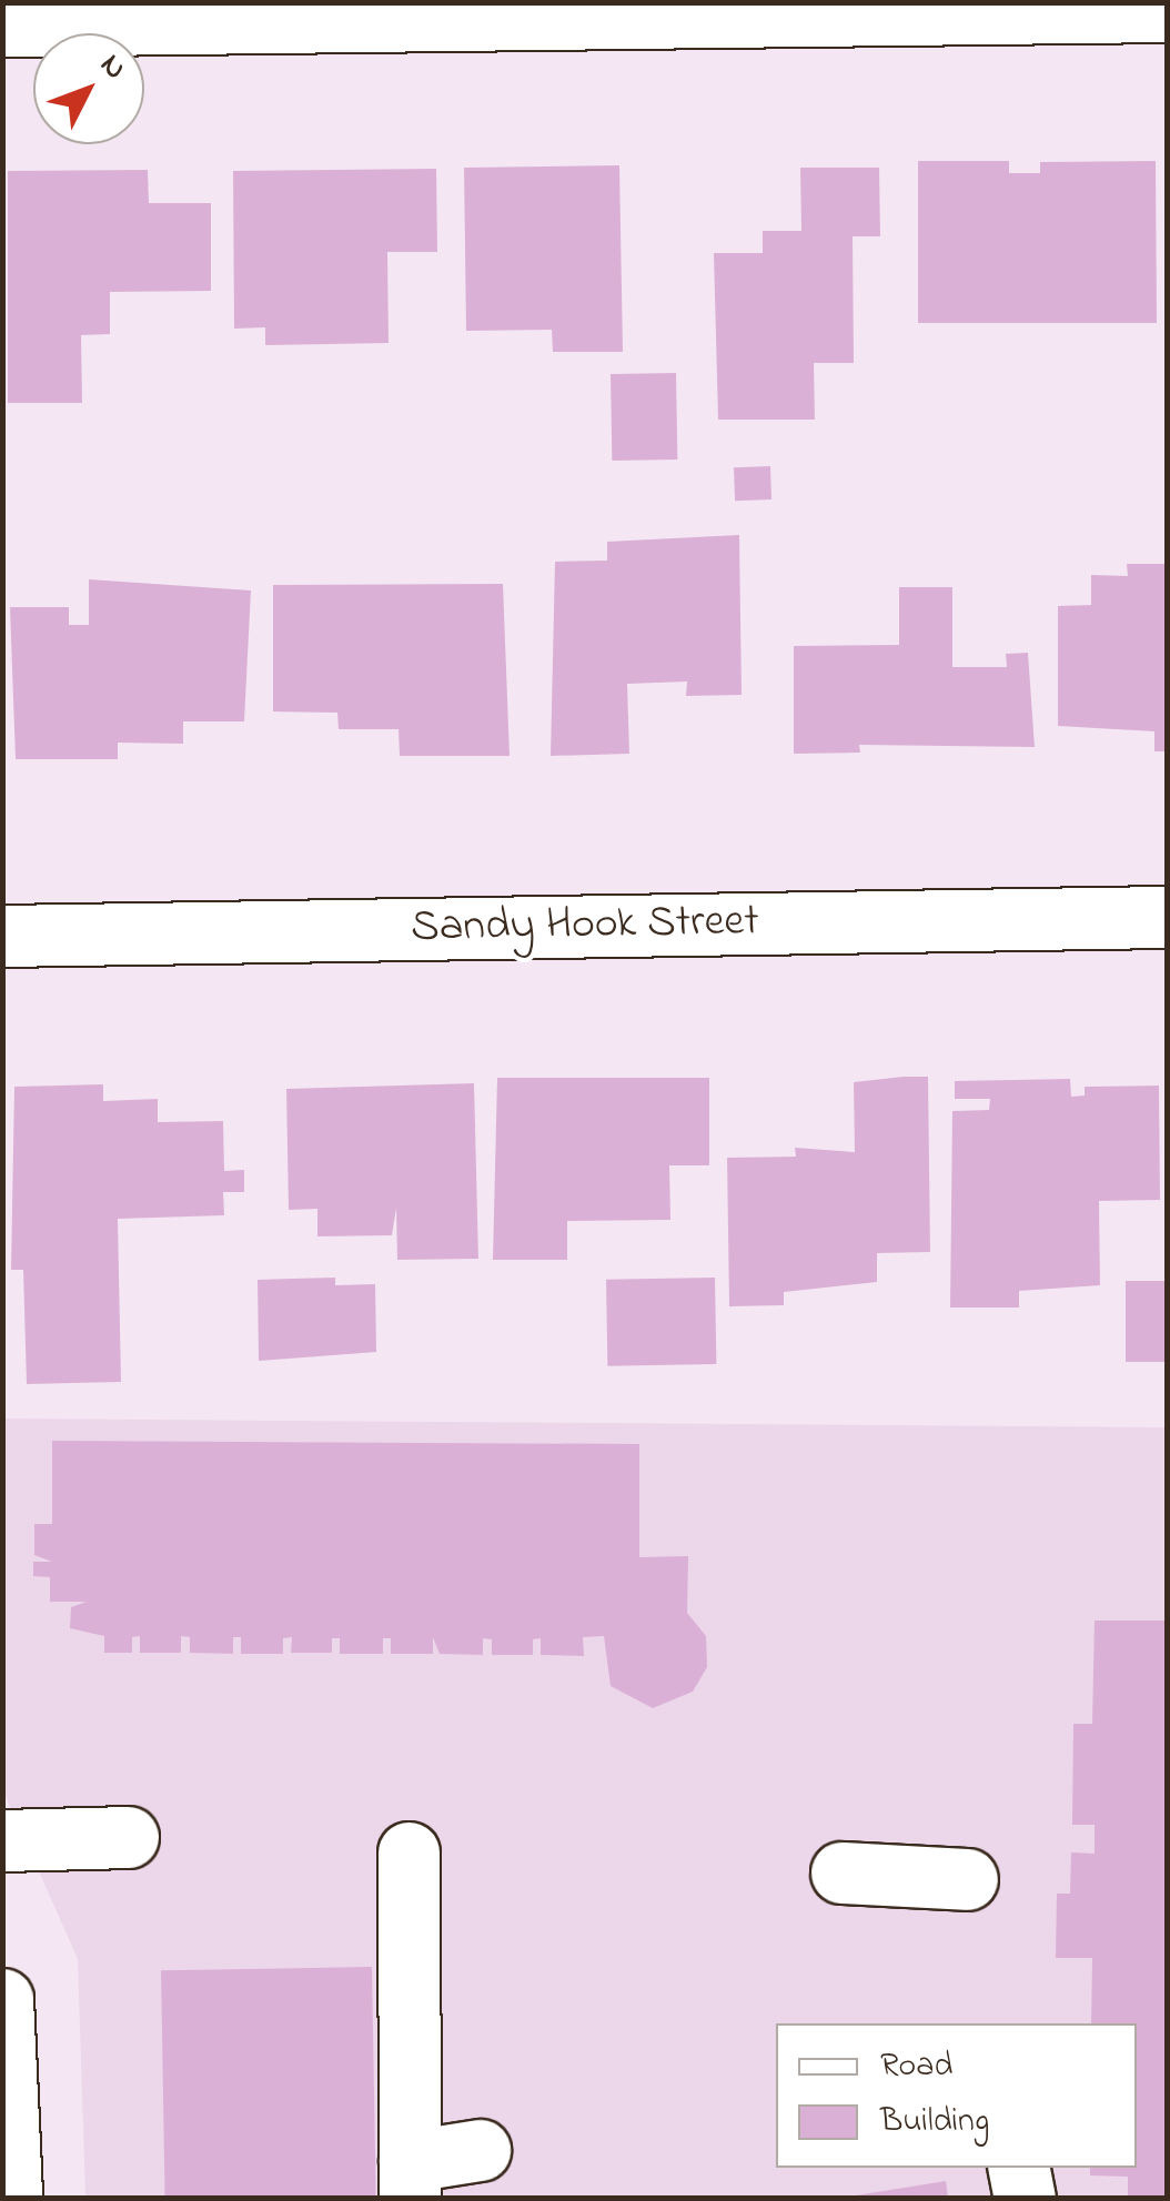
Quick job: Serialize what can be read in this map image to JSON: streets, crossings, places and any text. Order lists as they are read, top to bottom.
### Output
{
  "streets": {
    "street": ["Sandy Hook Street"]
  },
  "legend": ["Road", "Building"],
  "north": "top right"
}
